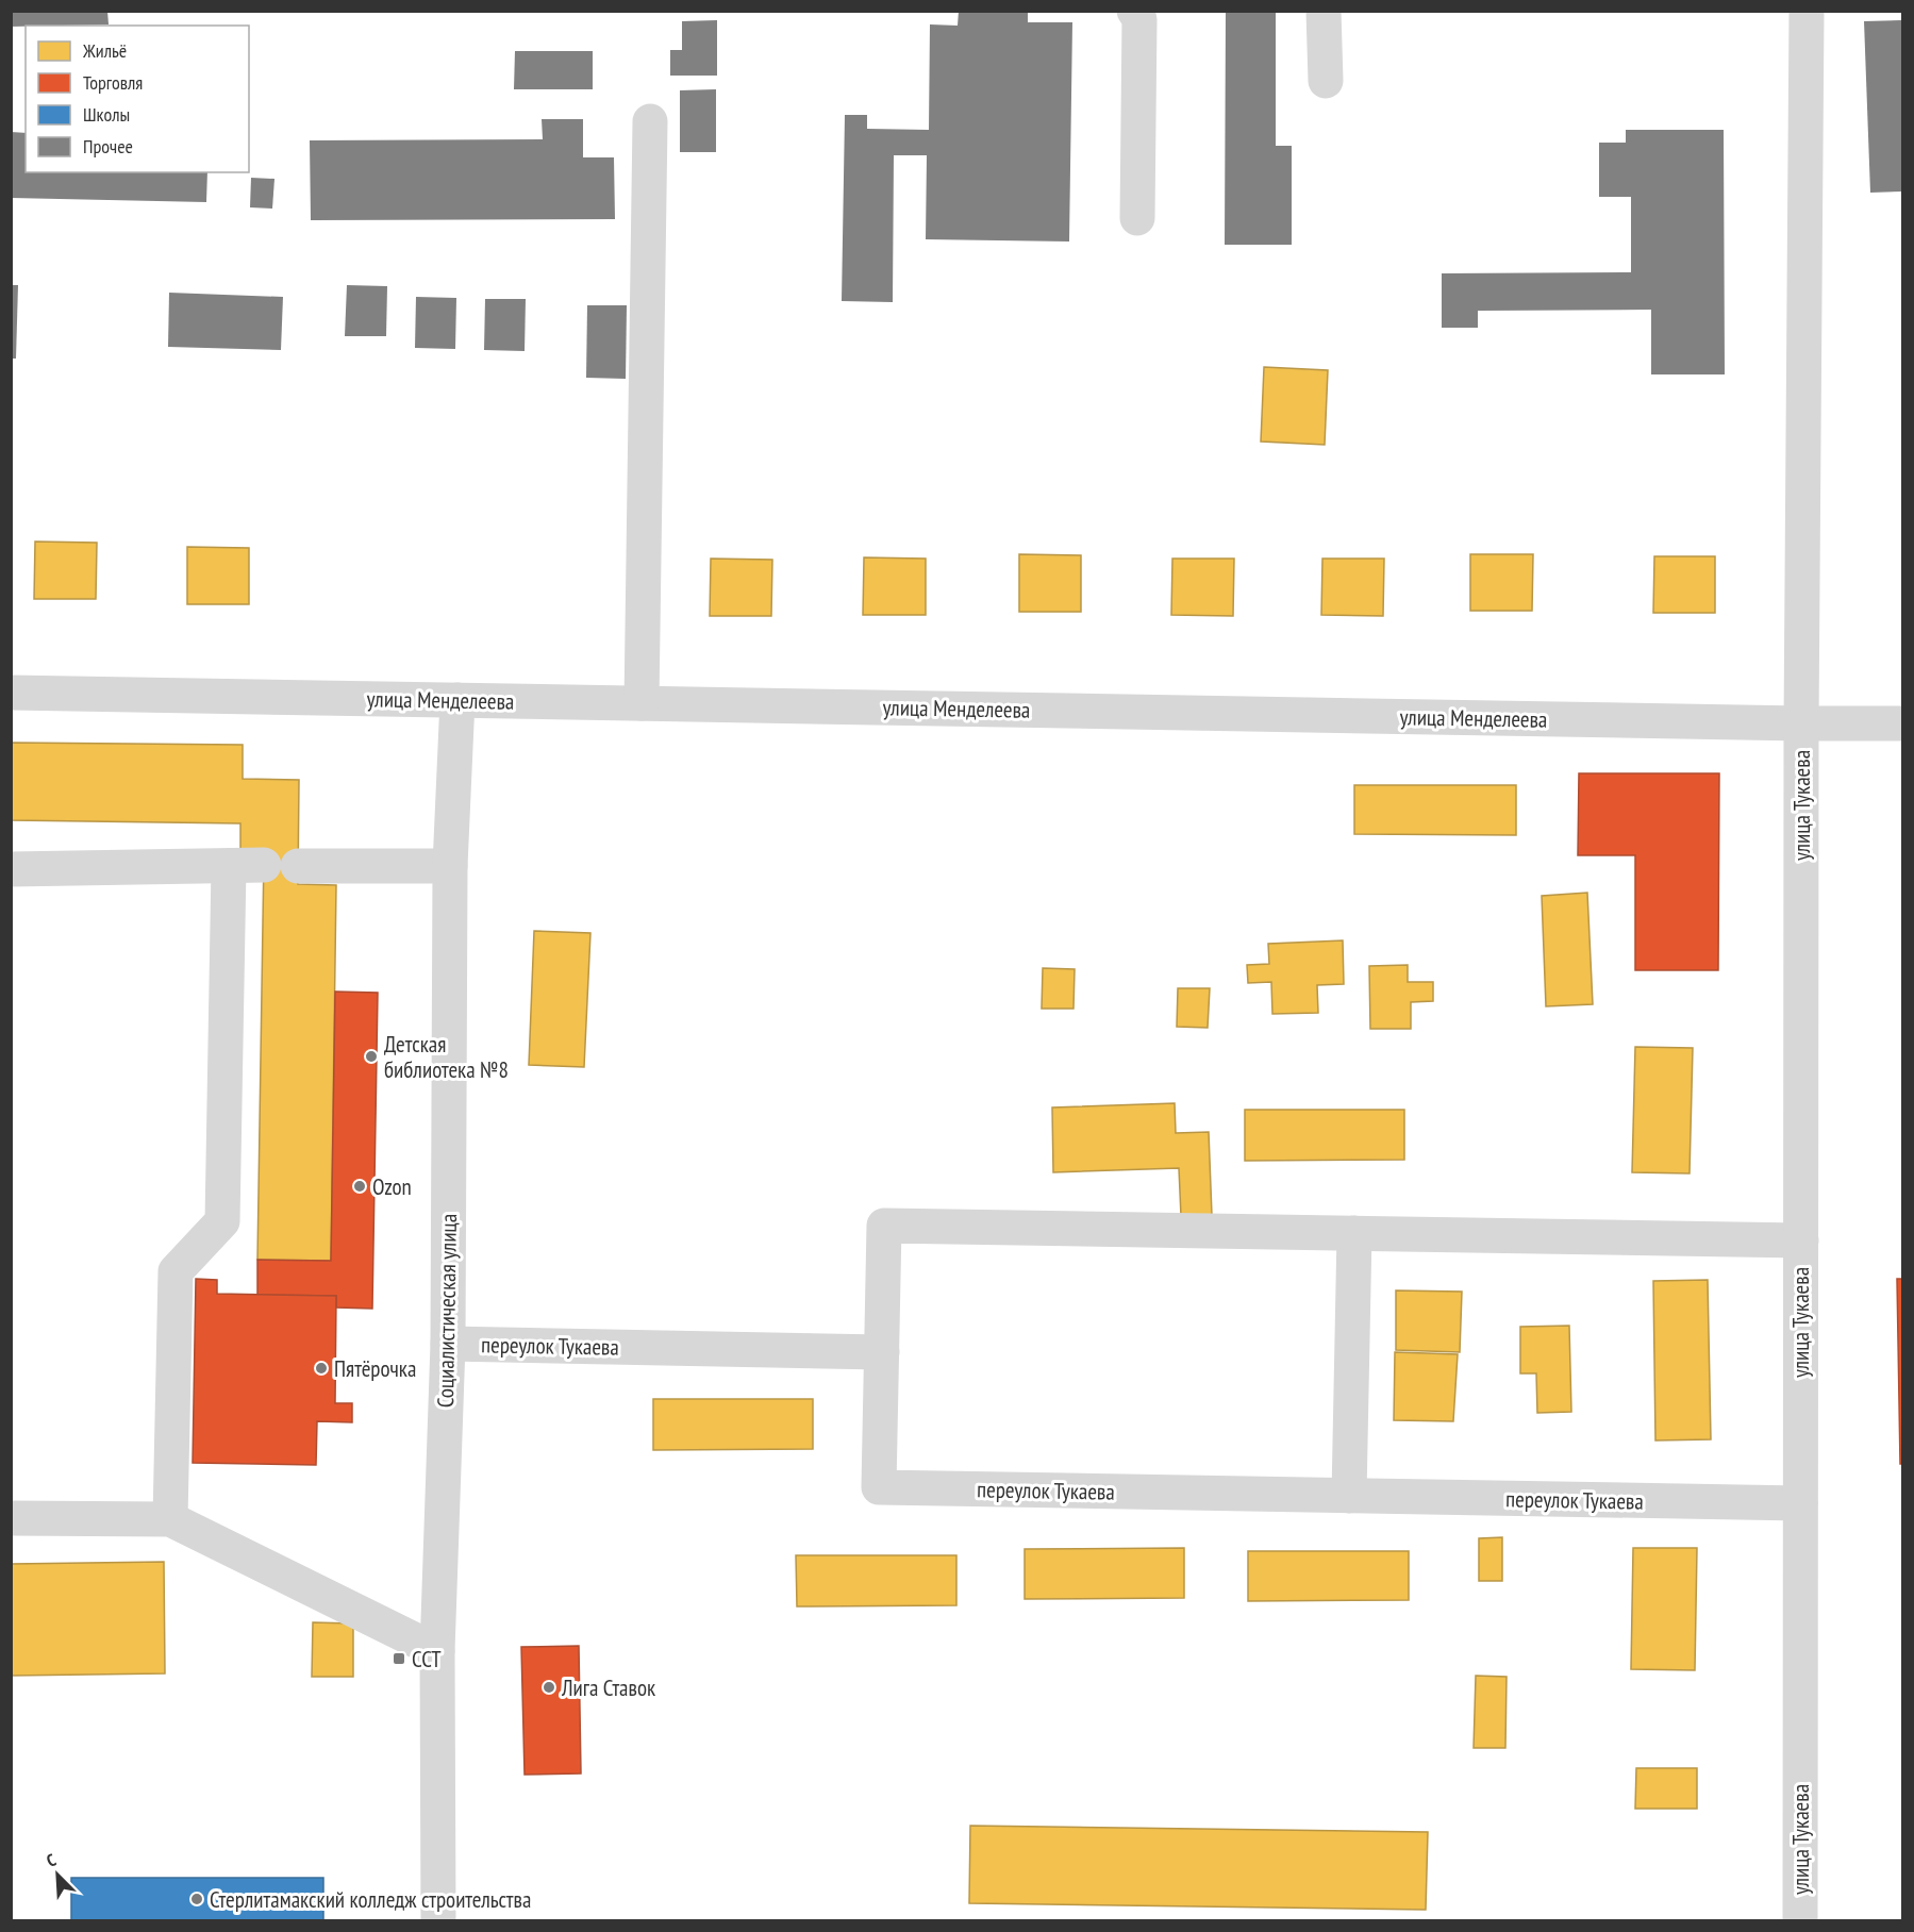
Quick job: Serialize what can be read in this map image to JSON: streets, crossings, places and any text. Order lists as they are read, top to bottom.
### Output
{
  "streets": {
    "street": [
      "улица Менделеева",
      "улица Тукаева",
      "Социалистическая улица",
      "переулок Тукаева"
    ]
  },
  "crossings": [
    ["улица Менделеева", "улица Тукаева"],
    ["улица Менделеева", "Социалистическая улица"],
    ["улица Тукаева", "переулок Тукаева"],
    ["Социалистическая улица", "переулок Тукаева"]
  ],
  "places": {
    "other": [
      "Детская библиотека №8",
      "Ozon",
      "Пятёрочка",
      "Лига Ставок",
      "Стерлитамакский колледж строительства"
    ],
    "transit": ["ССТ"]
  },
  "legend": [
    "Жильё",
    "Торговля",
    "Школы",
    "Прочее"
  ],
  "north": "top left"
}
